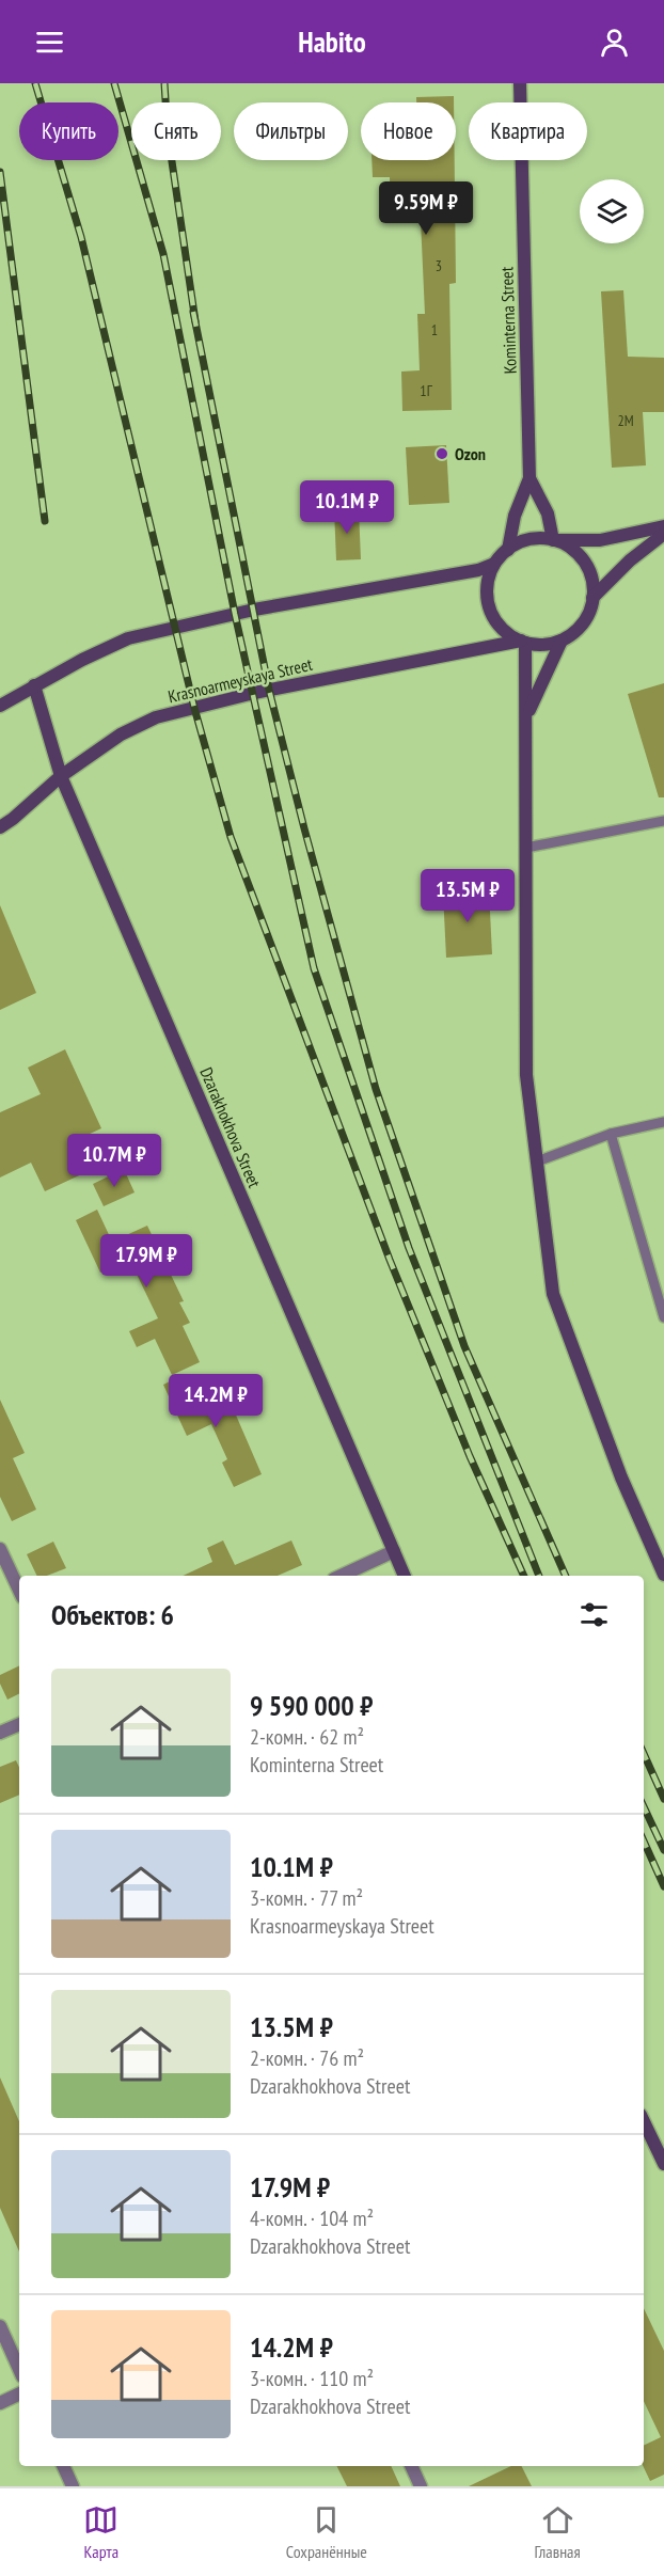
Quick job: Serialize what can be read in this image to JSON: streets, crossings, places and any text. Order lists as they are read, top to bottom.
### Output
{
  "streets": {
    "street": ["Kominterna Street", "Krasnoarmeyskaya Street", "Dzarakhokhova Street"]
  },
  "crossings": [
    ["Kominterna Street", "Krasnoarmeyskaya Street"],
    ["Krasnoarmeyskaya Street", "Dzarakhokhova Street"]
  ],
  "places": ["Ozon"],
  "house_numbers": [
    "3",
    "1",
    "1Г",
    "2М"
  ],
  "page": {
    "header": "Habito",
    "chip": [
      "Купить",
      "Снять",
      "Фильтры",
      "Новое",
      "Квартира"
    ],
    "price": [
      "9.59M ₽",
      "10.1M ₽",
      "13.5M ₽",
      "10.7M ₽",
      "17.9M ₽",
      "14.2M ₽"
    ],
    "heading": "Объектов: 6",
    "list": [
      {
        "name": "9 590 000 ₽",
        "note": "2-комн. · 62 m² · Kominterna Street"
      },
      {
        "name": "10.1M ₽",
        "note": "3-комн. · 77 m² · Krasnoarmeyskaya Street"
      },
      {
        "name": "13.5M ₽",
        "note": "2-комн. · 76 m² · Dzarakhokhova Street"
      },
      {
        "name": "17.9M ₽",
        "note": "4-комн. · 104 m² · Dzarakhokhova Street"
      },
      {
        "name": "14.2M ₽",
        "note": "3-комн. · 110 m² · Dzarakhokhova Street"
      }
    ],
    "tabs": ["Карта", "Сохранённые", "Главная"]
  }
}
